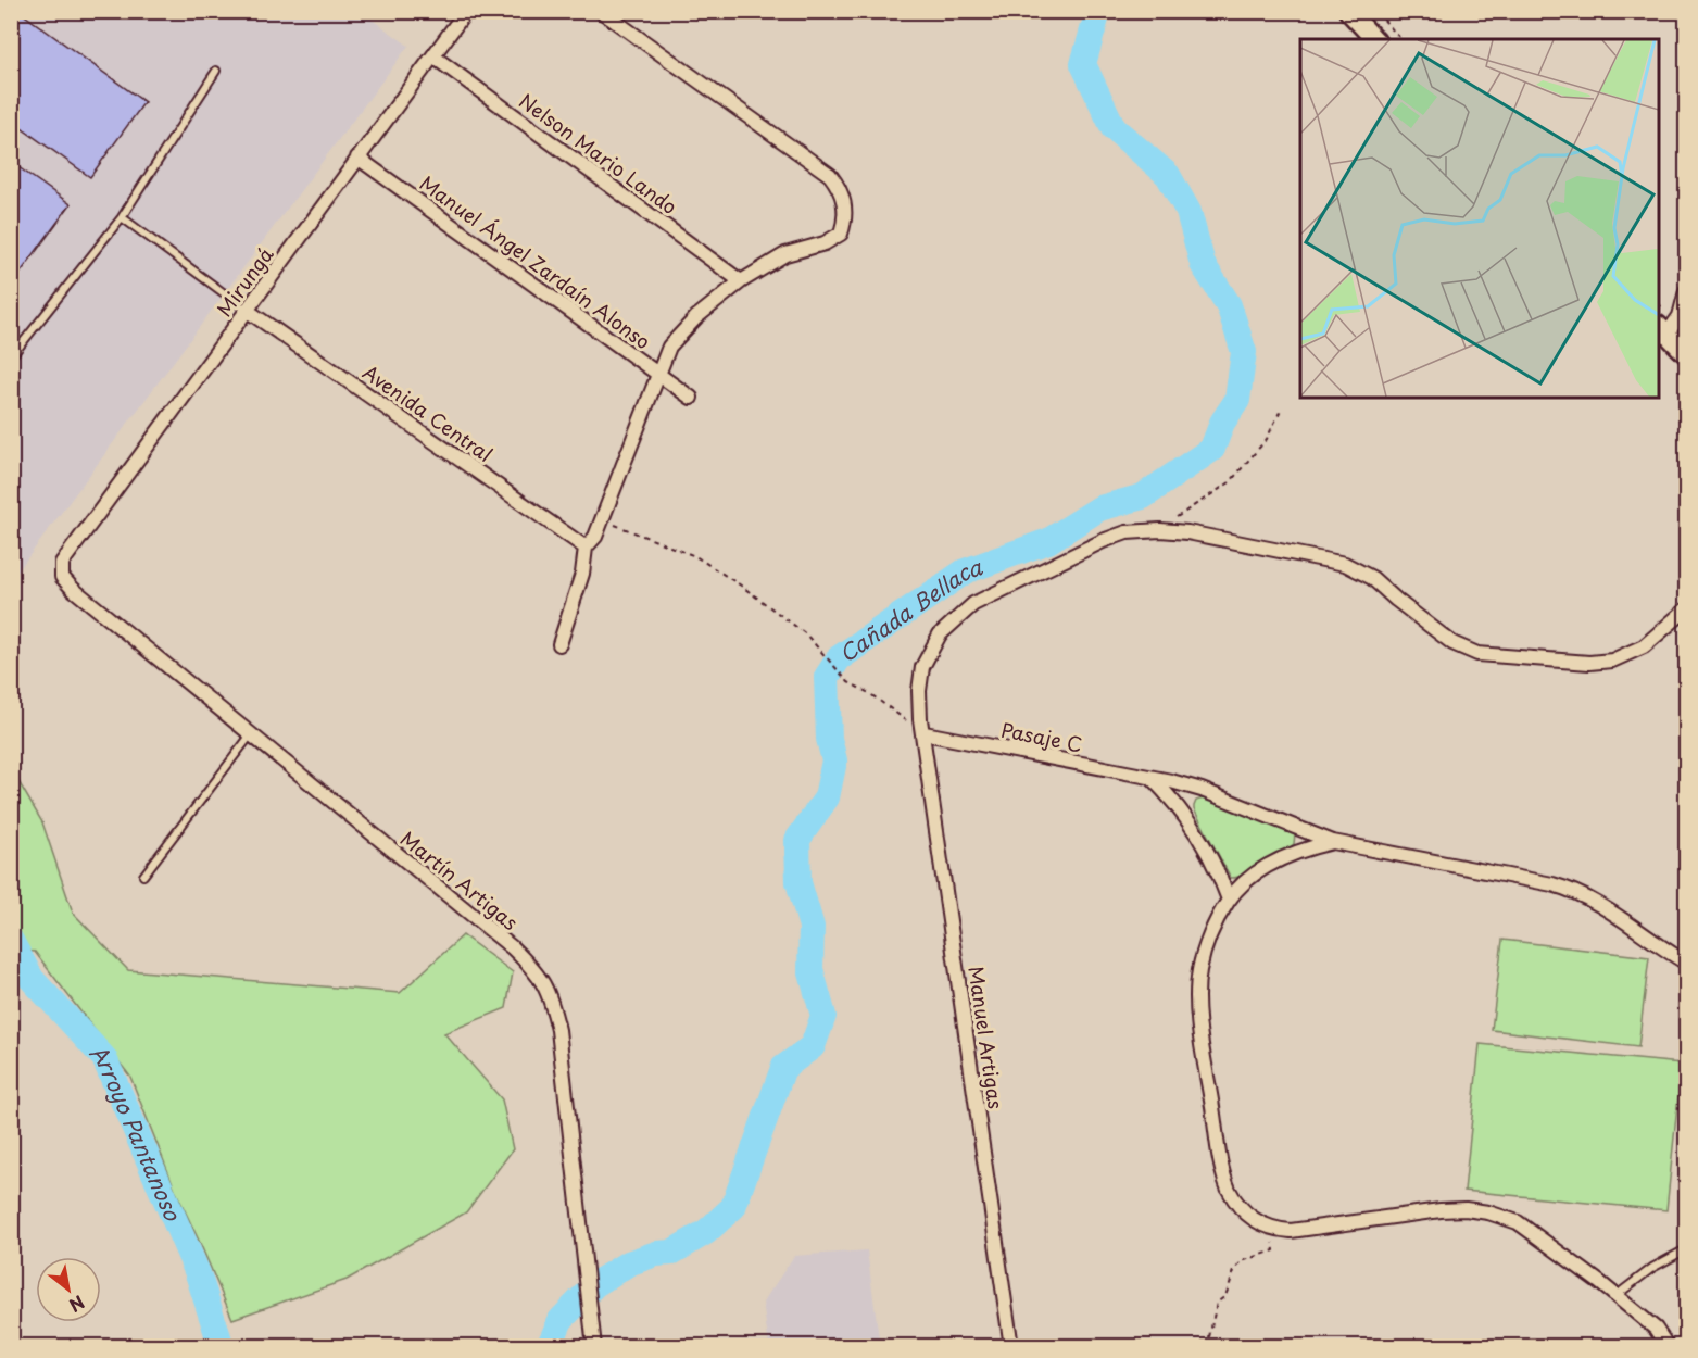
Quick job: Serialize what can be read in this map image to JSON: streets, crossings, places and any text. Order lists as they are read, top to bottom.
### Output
{
  "streets": {
    "street": [
      "Nelson Mario Lando",
      "Manuel Ángel Zardaín Alonso",
      "Mirungá",
      "Avenida Central",
      "Pasaje C",
      "Martín Artigas",
      "Manuel Artigas"
    ]
  },
  "crossings": [
    ["Nelson Mario Lando", "Mirungá"],
    ["Manuel Ángel Zardaín Alonso", "Mirungá"],
    ["Mirungá", "Avenida Central"],
    ["Mirungá", "Martín Artigas"],
    ["Pasaje C", "Manuel Artigas"]
  ],
  "water": ["Cañada Bellaca", "Arroyo Pantanoso"],
  "north": "bottom right"
}
